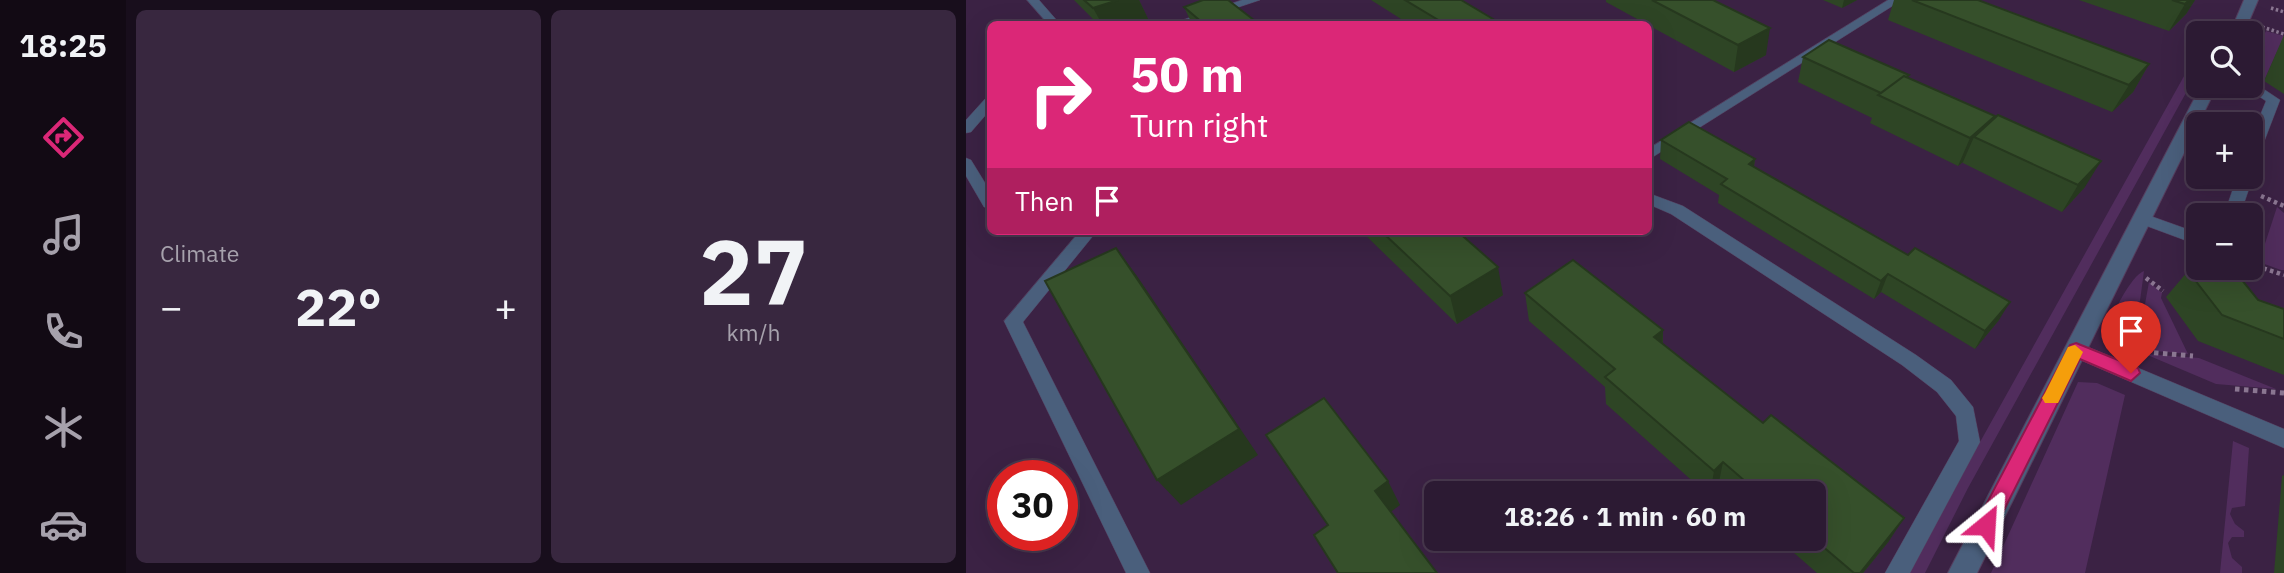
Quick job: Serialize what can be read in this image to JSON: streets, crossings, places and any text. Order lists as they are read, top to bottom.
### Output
{
  "page": {
    "tabs": "18:25",
    "tile": [
      "Climate",
      ["27", "km/h"]
    ],
    "map_buttons": ["+", "−"],
    "turn": ["50 m", "Turn right"],
    "then": "Then",
    "heat": ["−", "22°", "+"],
    "limit": "30",
    "trip": "18:26 · 1 min · 60 m"
  }
}
